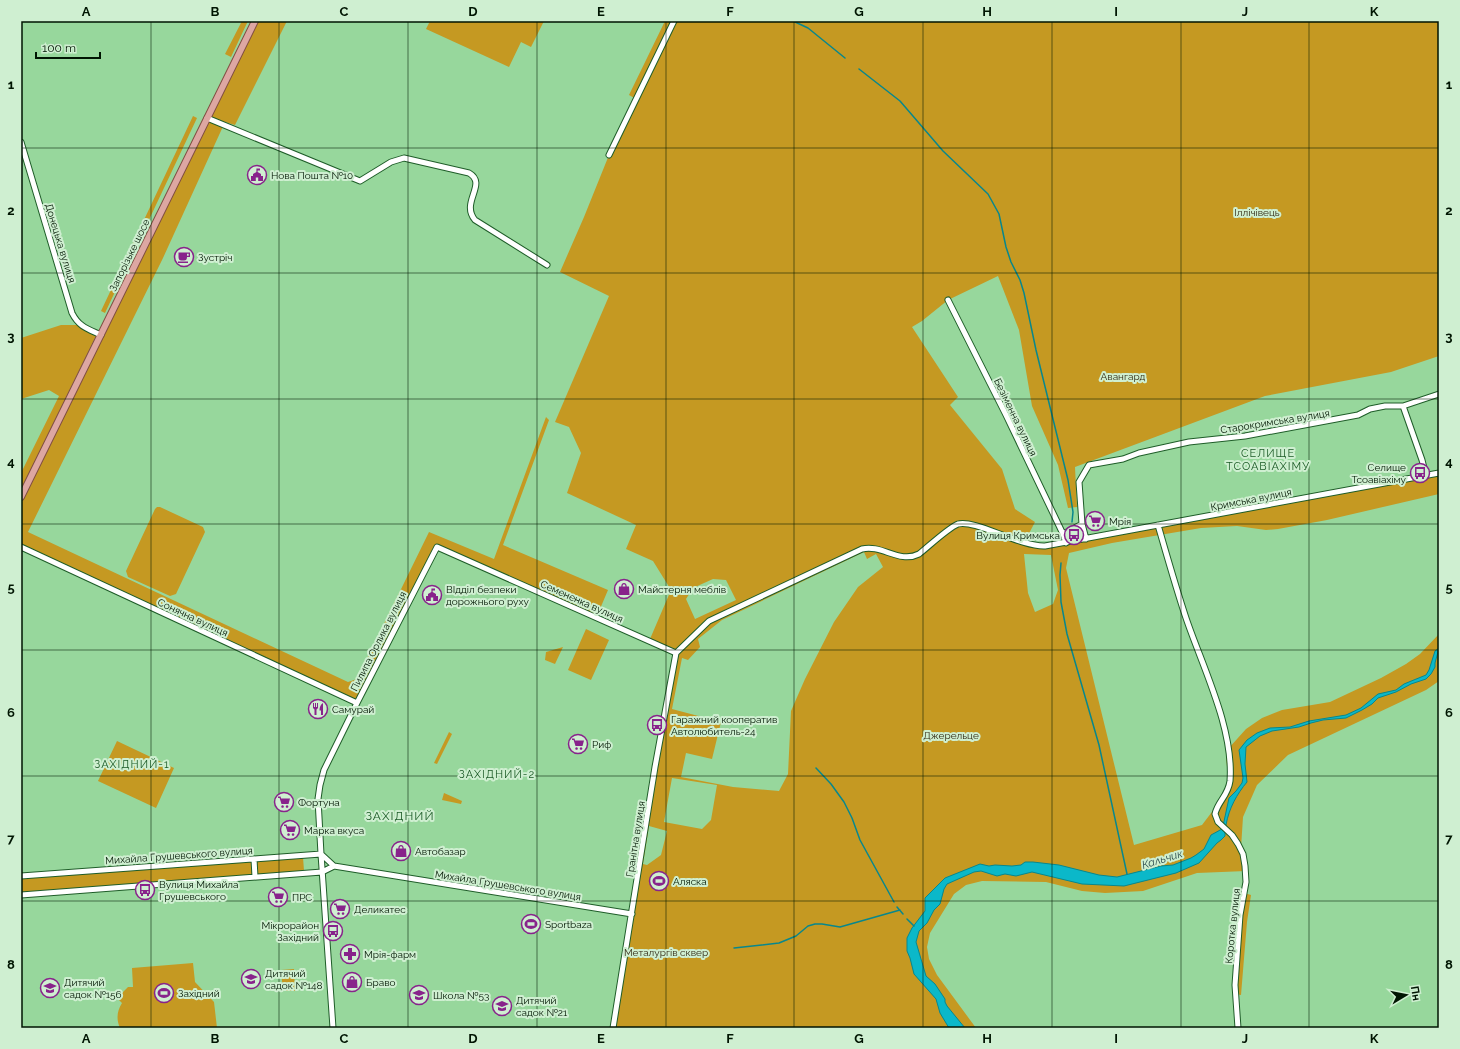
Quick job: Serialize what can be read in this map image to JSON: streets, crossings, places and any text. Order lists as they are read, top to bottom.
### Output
{
  "streets": {
    "main road": ["Запорізьке шосе"],
    "street": [
      "Донецька вулиця",
      "Безіменна вулиця",
      "Старокримська вулиця",
      "Кримська вулиця",
      "Семененка вулиця",
      "Сонячна вулиця",
      "Пилипа Орлика вулиця",
      "Гранітна вулиця",
      "Михайла Грушевського вулиця",
      "Коротка вулиця"
    ]
  },
  "crossings": [
    ["Донецька вулиця", "Запорізьке шосе"],
    ["Безіменна вулиця", "Кримська вулиця"],
    ["Кримська вулиця", "Семененка вулиця"],
    ["Кримська вулиця", "Гранітна вулиця"],
    ["Кримська вулиця", "Коротка вулиця"],
    ["Семененка вулиця", "Пилипа Орлика вулиця"],
    ["Семененка вулиця", "Гранітна вулиця"],
    ["Сонячна вулиця", "Пилипа Орлика вулиця"],
    ["Пилипа Орлика вулиця", "Михайла Грушевського вулиця"],
    ["Гранітна вулиця", "Михайла Грушевського вулиця"]
  ],
  "districts": [
    "СЕЛИЩЕ ТСОАВIАХIМУ",
    "ЗАХІДНИЙ-1",
    "ЗАХІДНИЙ-2",
    "ЗАХІДНИЙ"
  ],
  "water": ["Кальчик"],
  "parks": [
    "Іллічівець",
    "Авангард",
    "Джерельце",
    "Металургів сквер"
  ],
  "places": {
    "public building": ["Нова Пошта №10", "ВІдділ безпеки дорожнього руху"],
    "cafe": ["Зустріч"],
    "bus stop": [
      "Селище Тсоавiахiму",
      "Вулиця Кримська",
      "Гаражний кооператив Автолюбитель-24",
      "Вулиця Михайла Грушевського",
      "Мікрорайон Західний"
    ],
    "supermarket": [
      "Мрія",
      "Риф",
      "Фортуна",
      "Марка вкуса",
      "ПРС",
      "Деликатес"
    ],
    "shop": ["Майстерня меблів", "Автобазар", "Браво"],
    "restaurant": ["Самурай"],
    "sports": ["Аляска", "Sportbaza", "Західний"],
    "pharmacy": ["Мрія-фарм"],
    "school or university": [
      "Дитячий садок №148",
      "Дитячий садок №156",
      "Школа №53",
      "Дитячий садок №21"
    ]
  },
  "scale_bar": "100 m",
  "north": "right",
  "grid": {
    "columns": [
      "A",
      "B",
      "C",
      "D",
      "E",
      "F",
      "G",
      "H",
      "I",
      "J",
      "K"
    ],
    "rows": [
      "1",
      "2",
      "3",
      "4",
      "5",
      "6",
      "7",
      "8"
    ]
  }
}
